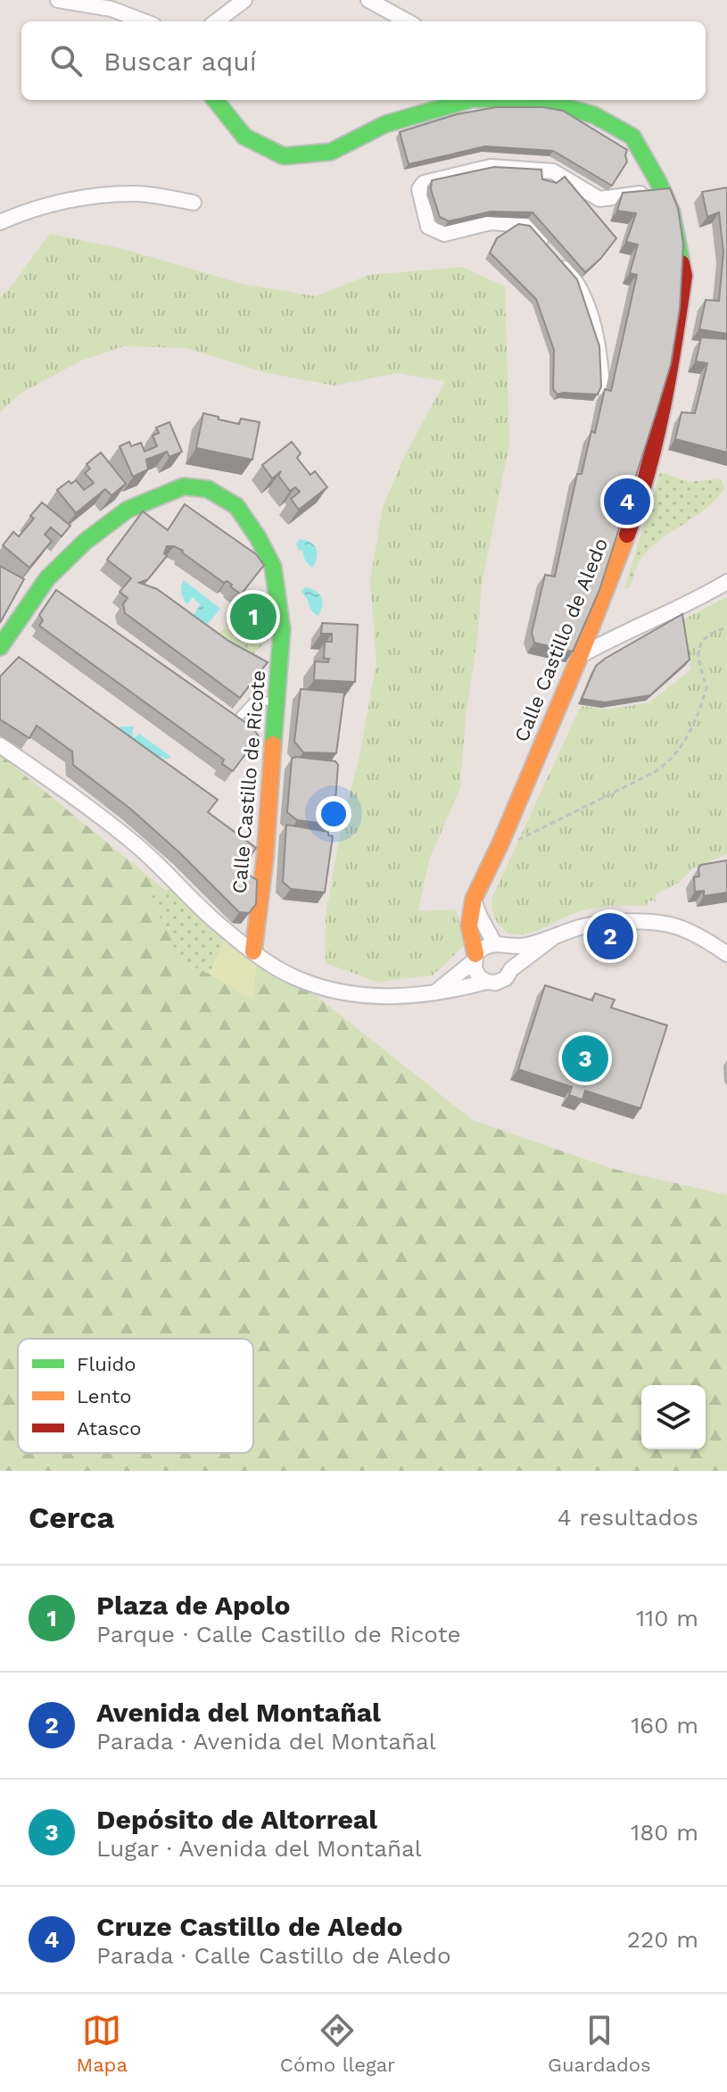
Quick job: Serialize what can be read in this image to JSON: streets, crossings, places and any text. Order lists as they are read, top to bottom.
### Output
{
  "streets": {
    "street": ["Calle Castillo de Aledo", "Calle Castillo de Ricote"]
  },
  "legend": ["Fluido", "Lento", "Atasco"],
  "page": {
    "search": "Buscar aquí",
    "pins": [
      "4",
      "1",
      "2",
      "3"
    ],
    "heading": ["Cerca", "4 resultados"],
    "list": [
      {
        "mark": "1",
        "name": "Plaza de Apolo",
        "note": "Parque · Calle Castillo de Ricote",
        "value": "110 m"
      },
      {
        "mark": "2",
        "name": "Avenida del Montañal",
        "note": "Parada · Avenida del Montañal",
        "value": "160 m"
      },
      {
        "mark": "3",
        "name": "Depósito de Altorreal",
        "note": "Lugar · Avenida del Montañal",
        "value": "180 m"
      },
      {
        "mark": "4",
        "name": "Cruze Castillo de Aledo",
        "note": "Parada · Calle Castillo de Aledo",
        "value": "220 m"
      }
    ],
    "nav": ["Mapa", "Cómo llegar", "Guardados"]
  }
}
